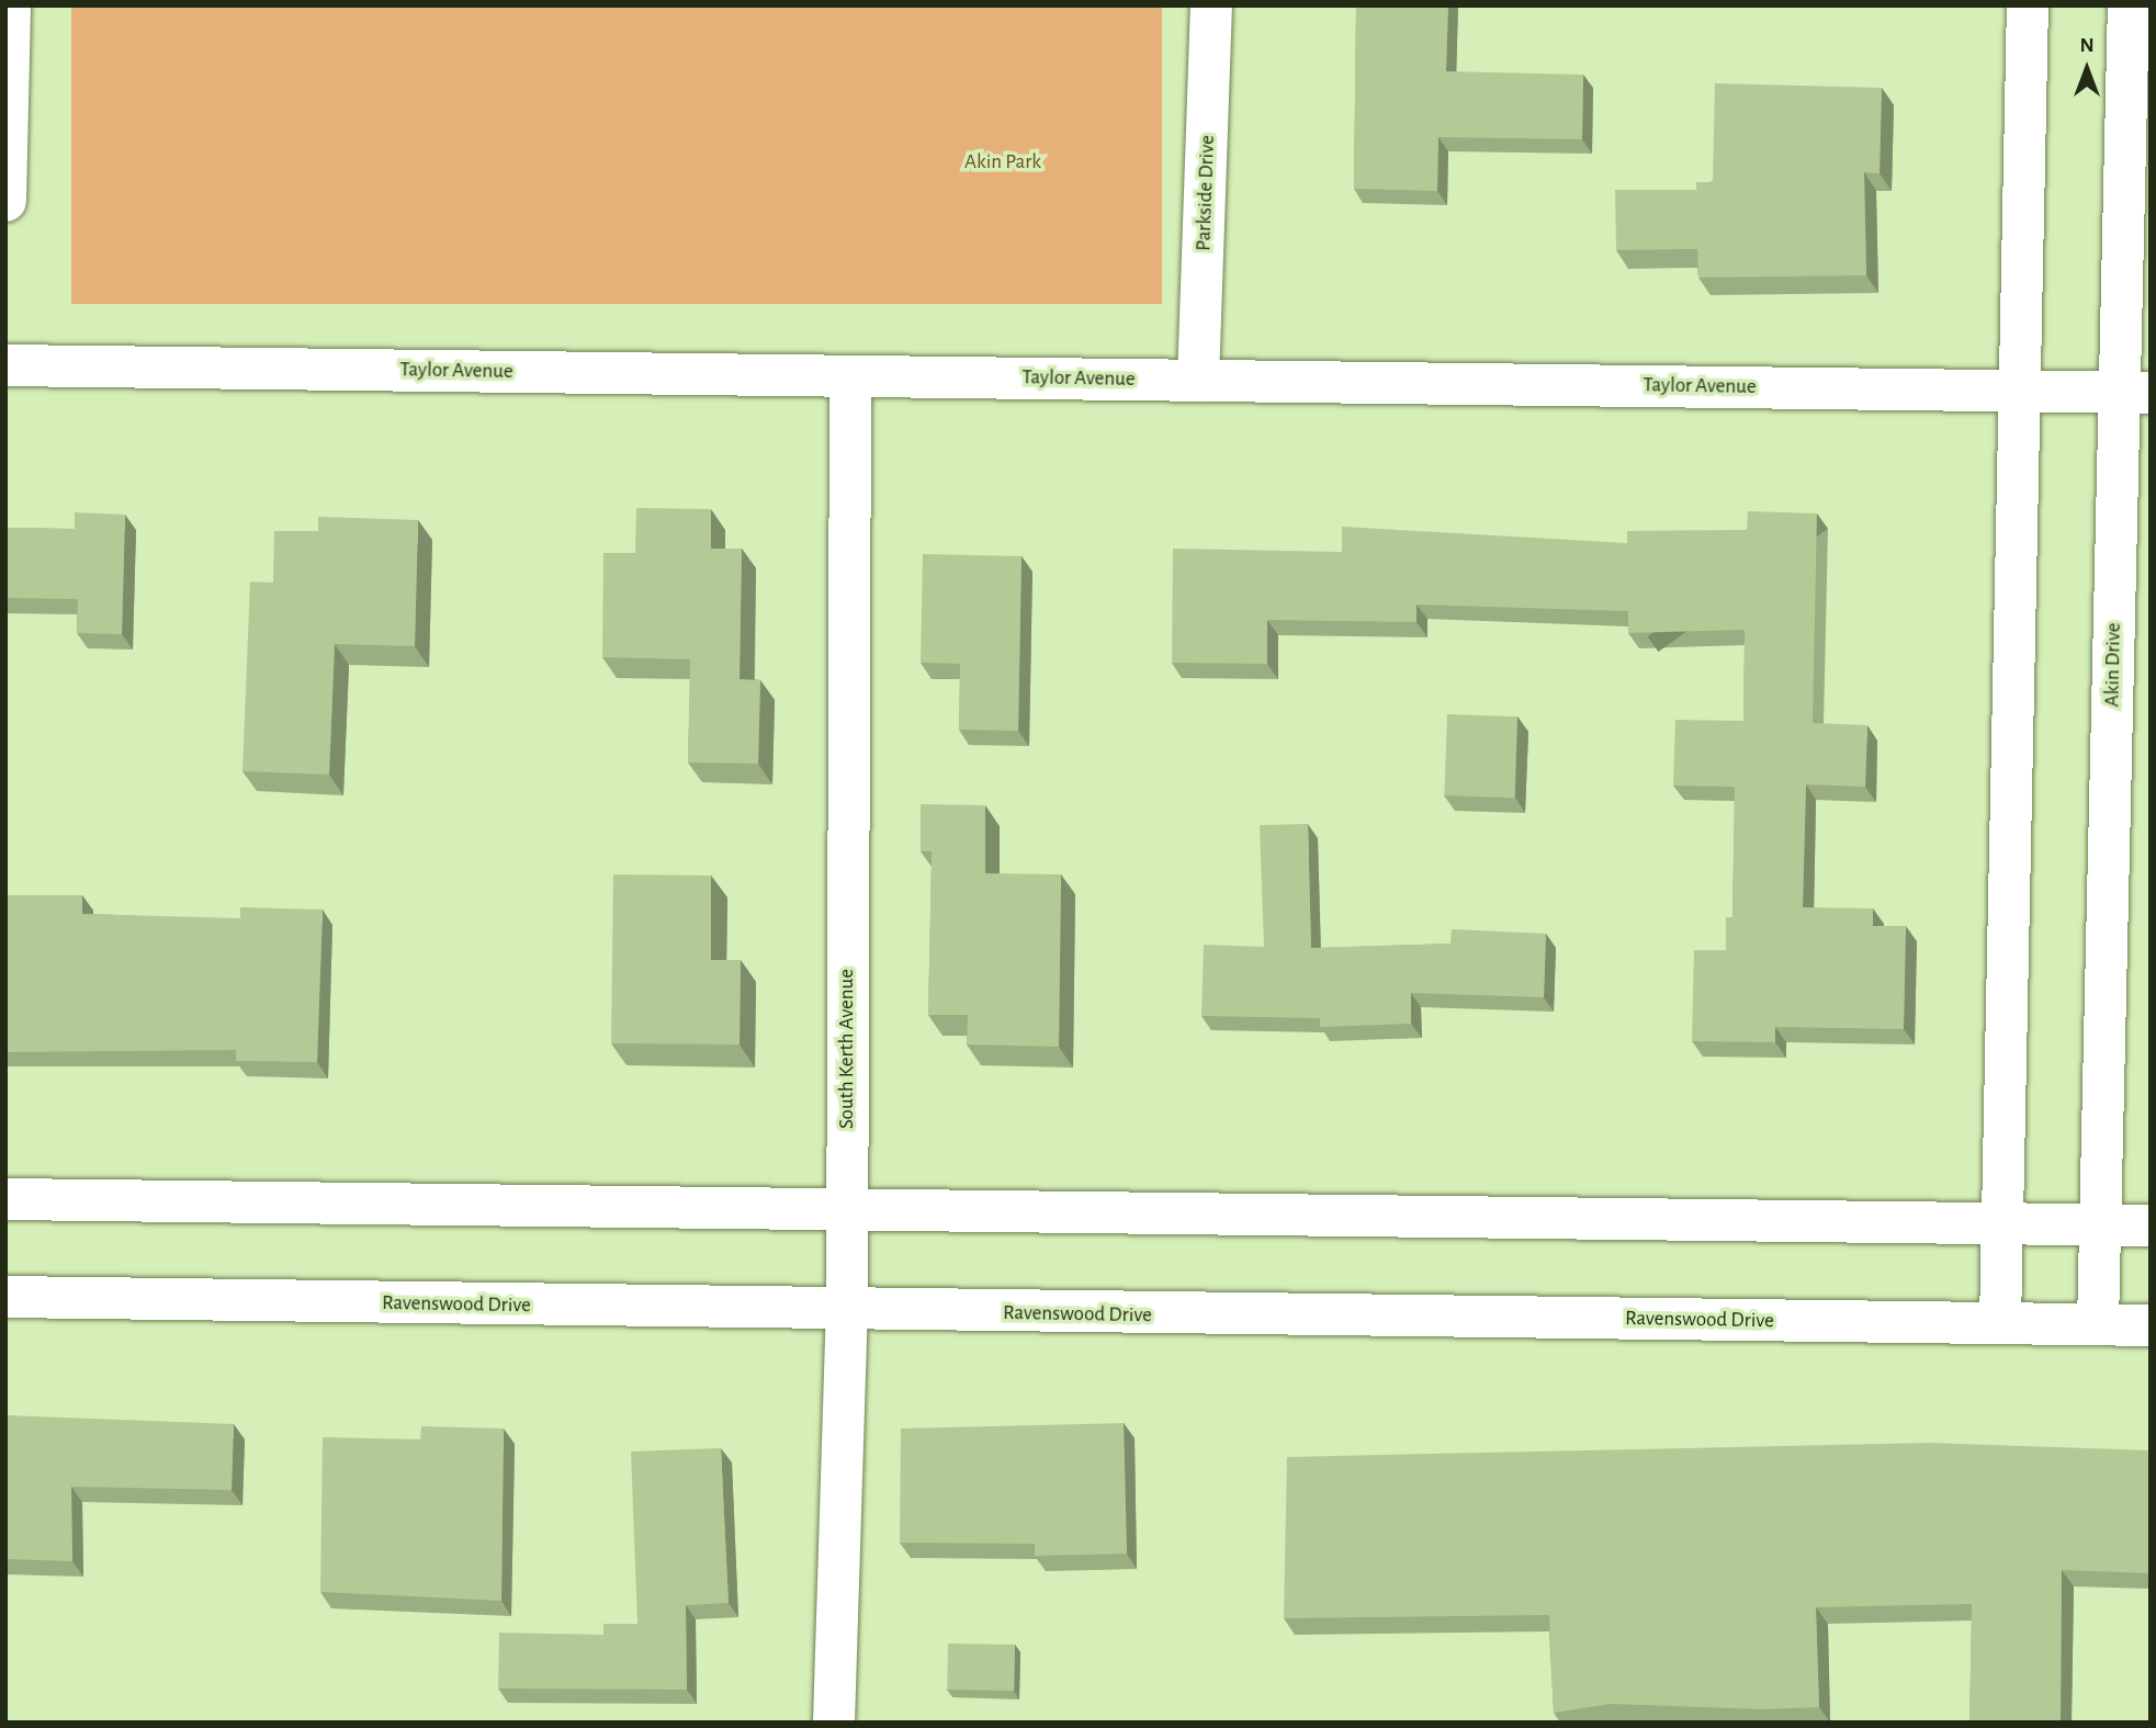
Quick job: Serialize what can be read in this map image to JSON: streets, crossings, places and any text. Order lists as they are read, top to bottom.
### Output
{
  "streets": {
    "street": [
      "Parkside Drive",
      "Taylor Avenue",
      "Akin Drive",
      "South Kerth Avenue",
      "Ravenswood Drive"
    ]
  },
  "crossings": [
    ["Parkside Drive", "Taylor Avenue"],
    ["Taylor Avenue", "Akin Drive"],
    ["Taylor Avenue", "South Kerth Avenue"],
    ["Akin Drive", "Ravenswood Drive"],
    ["South Kerth Avenue", "Ravenswood Drive"]
  ],
  "parks": ["Akin Park"],
  "north": "top"
}
